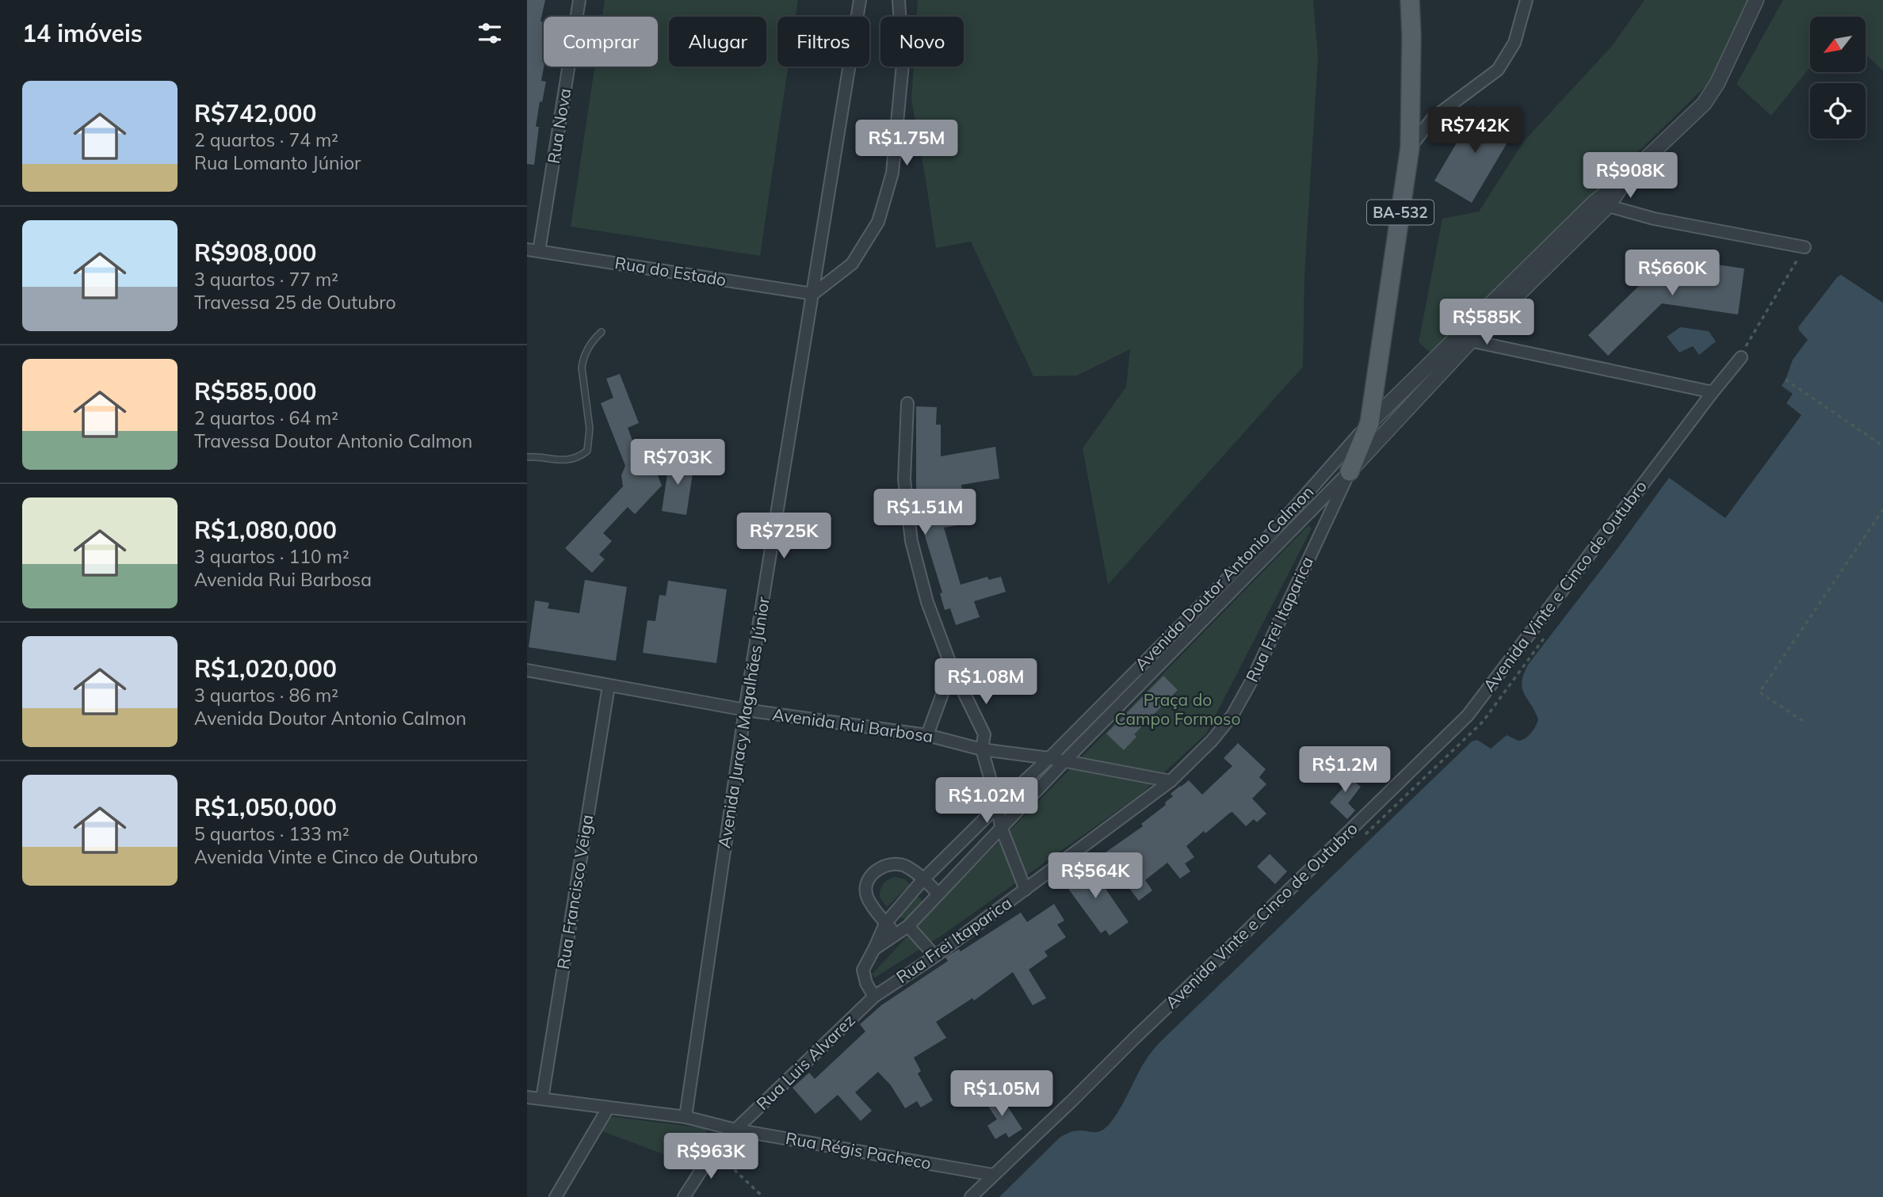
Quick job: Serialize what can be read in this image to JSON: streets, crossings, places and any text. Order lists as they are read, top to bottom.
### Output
{
  "streets": {
    "main road": ["BA-532"],
    "street": [
      "Rua Nova",
      "Rua do Estado",
      "Avenida Doutor Antonio Calmon",
      "Avenida Vinte e Cinco de Outubro",
      "Rua Frei Itaparica",
      "Avenida Juracy Magalhães Júnior",
      "Avenida Rui Barbosa",
      "Rua Francisco Veiga",
      "Rua Luis Alvarez",
      "Rua Régis Pacheco"
    ]
  },
  "crossings": [
    ["Rua Nova", "Rua do Estado"],
    ["BA-532", "Avenida Doutor Antonio Calmon"],
    ["BA-532", "Rua Frei Itaparica"],
    ["Rua do Estado", "Avenida Juracy Magalhães Júnior"],
    ["Avenida Doutor Antonio Calmon", "Rua Frei Itaparica"],
    ["Avenida Doutor Antonio Calmon", "Avenida Rui Barbosa"],
    ["Avenida Doutor Antonio Calmon", "Rua Luis Alvarez"],
    ["Avenida Vinte e Cinco de Outubro", "Rua Régis Pacheco"],
    ["Rua Frei Itaparica", "Avenida Rui Barbosa"],
    ["Rua Frei Itaparica", "Rua Luis Alvarez"],
    ["Avenida Juracy Magalhães Júnior", "Avenida Rui Barbosa"],
    ["Avenida Juracy Magalhães Júnior", "Rua Régis Pacheco"],
    ["Avenida Rui Barbosa", "Rua Francisco Veiga"],
    ["Rua Francisco Veiga", "Rua Régis Pacheco"],
    ["Rua Luis Alvarez", "Rua Régis Pacheco"]
  ],
  "parks": ["Praça do Campo Formoso"],
  "north": "bottom left",
  "page": {
    "heading": "14 imóveis",
    "chip": [
      "Comprar",
      "Alugar",
      "Filtros",
      "Novo"
    ],
    "list": [
      {
        "name": "R$742,000",
        "note": "2 quartos · 74 m² · Rua Lomanto Júnior"
      },
      {
        "name": "R$908,000",
        "note": "3 quartos · 77 m² · Travessa 25 de Outubro"
      },
      {
        "name": "R$585,000",
        "note": "2 quartos · 64 m² · Travessa Doutor Antonio Calmon"
      },
      {
        "name": "R$1,080,000",
        "note": "3 quartos · 110 m² · Avenida Rui Barbosa"
      },
      {
        "name": "R$1,020,000",
        "note": "3 quartos · 86 m² · Avenida Doutor Antonio Calmon"
      },
      {
        "name": "R$1,050,000",
        "note": "5 quartos · 133 m² · Avenida Vinte e Cinco de Outubro"
      }
    ],
    "price": [
      "R$742K",
      "R$1.75M",
      "R$908K",
      "R$660K",
      "R$585K",
      "R$703K",
      "R$1.51M",
      "R$725K",
      "R$1.08M",
      "R$1.2M",
      "R$1.02M",
      "R$564K",
      "R$1.05M",
      "R$963K"
    ]
  }
}
